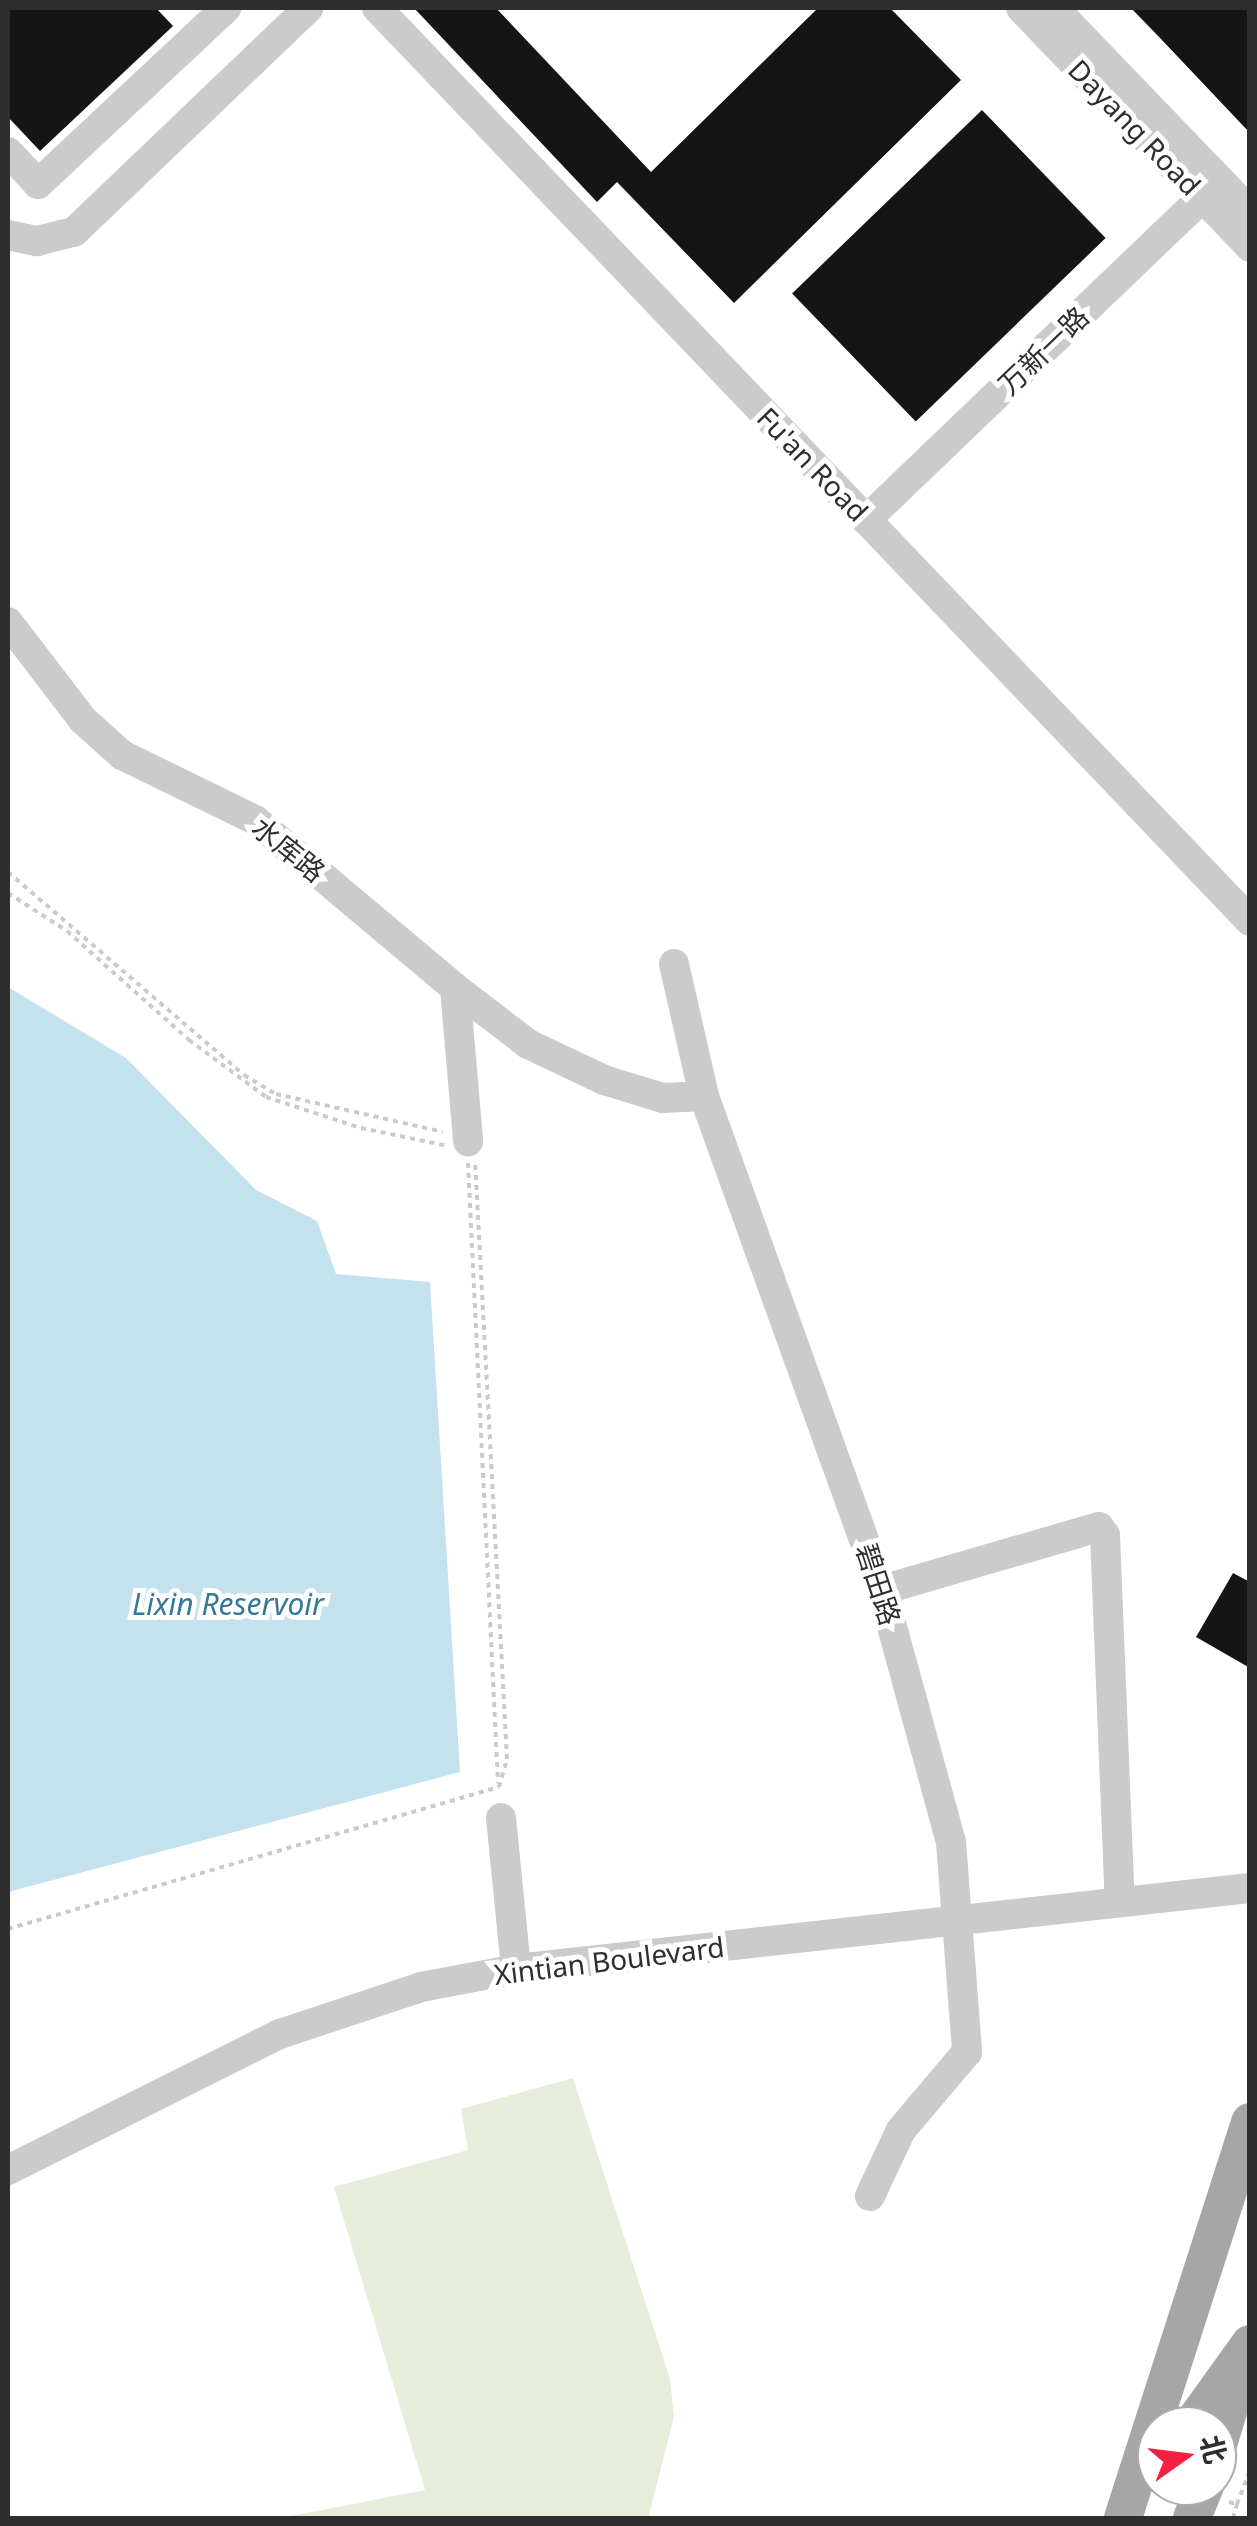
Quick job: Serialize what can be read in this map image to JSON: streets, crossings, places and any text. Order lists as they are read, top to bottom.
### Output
{
  "streets": {
    "street": [
      "Dayang Road",
      "万新一路",
      "Fu'an Road",
      "水库路",
      "碧田路",
      "Xintian Boulevard"
    ]
  },
  "crossings": [
    ["Dayang Road", "万新一路"],
    ["万新一路", "Fu'an Road"],
    ["水库路", "碧田路"],
    ["碧田路", "Xintian Boulevard"]
  ],
  "water": ["Lixin Reservoir"],
  "north": "right"
}
